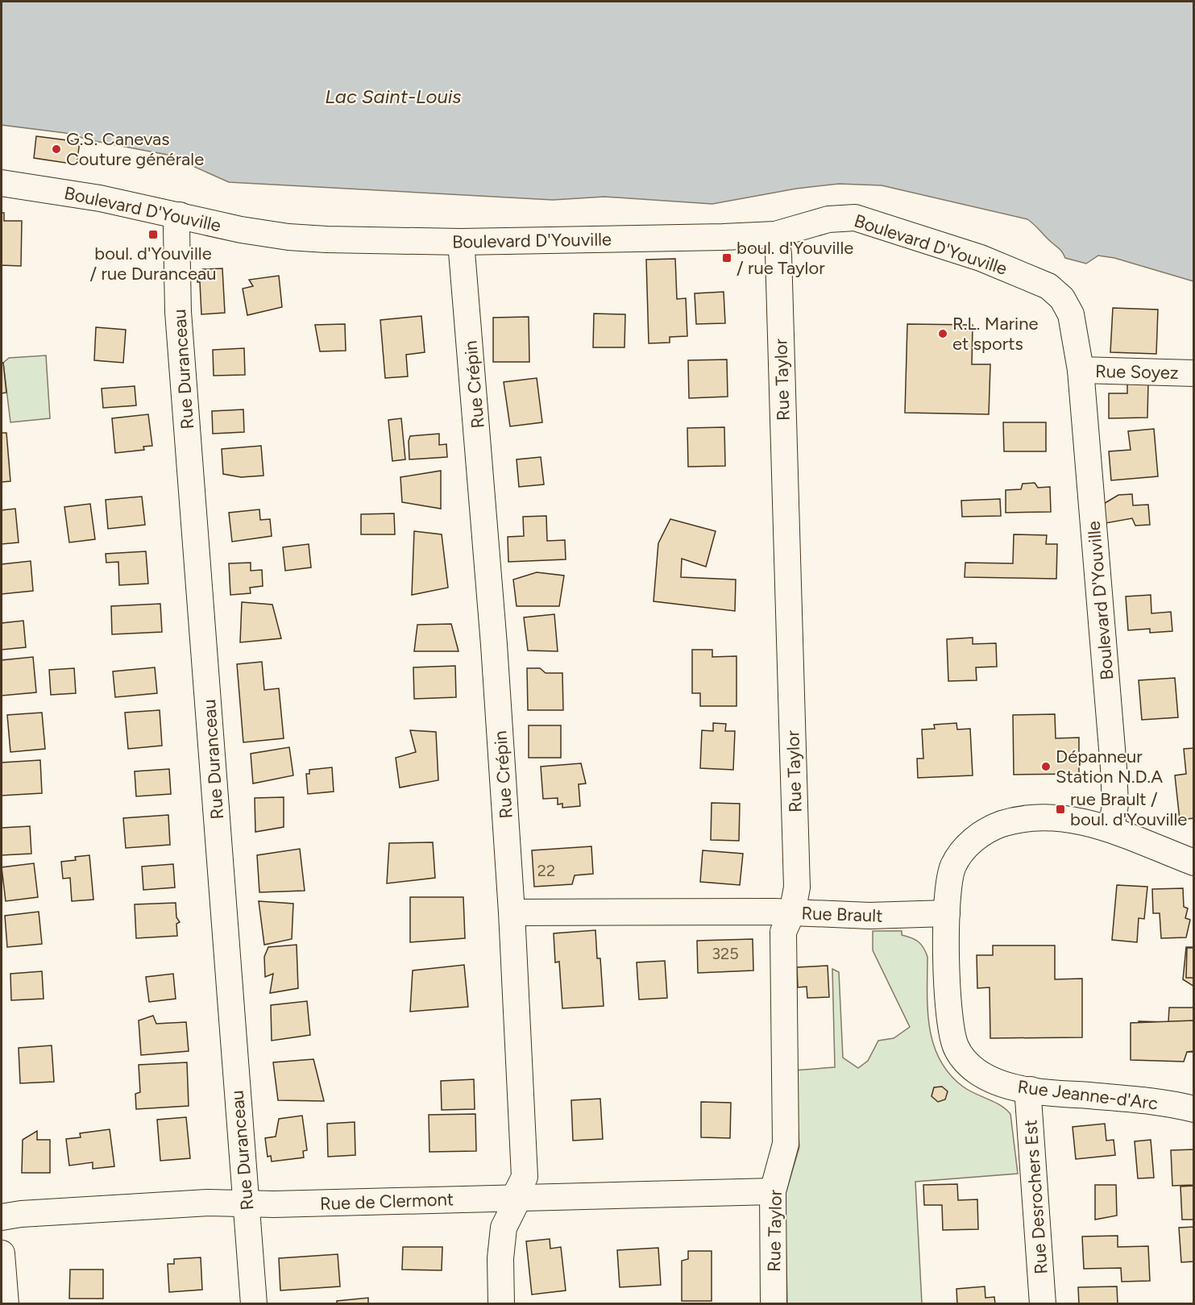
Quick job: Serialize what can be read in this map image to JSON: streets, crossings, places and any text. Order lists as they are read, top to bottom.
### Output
{
  "streets": {
    "street": [
      "Boulevard D'Youville",
      "Rue Duranceau",
      "Rue Soyez",
      "Rue Taylor",
      "Rue Crépin",
      "Rue Brault",
      "Rue Jeanne-d'Arc",
      "Rue Desrochers Est",
      "Rue de Clermont"
    ]
  },
  "crossings": [
    ["Boulevard D'Youville", "Rue Duranceau"],
    ["Boulevard D'Youville", "Rue Soyez"],
    ["Boulevard D'Youville", "Rue Taylor"],
    ["Boulevard D'Youville", "Rue Crépin"],
    ["Rue Duranceau", "Rue de Clermont"],
    ["Rue Taylor", "Rue Brault"],
    ["Rue Taylor", "Rue de Clermont"],
    ["Rue Crépin", "Rue Brault"],
    ["Rue Crépin", "Rue de Clermont"],
    ["Rue Brault", "Rue Jeanne-d'Arc"],
    ["Rue Jeanne-d'Arc", "Rue Desrochers Est"]
  ],
  "water": ["Lac Saint-Louis"],
  "places": {
    "other": ["G.S. Canevas Couture générale", "R.L. Marine et sports", "Dépanneur Station N.D.A"],
    "transit": ["boul. d'Youville / rue Duranceau", "boul. d'Youville / rue Taylor", "rue Brault / boul. d'Youville"]
  },
  "house_numbers": ["22", "325"]
}
